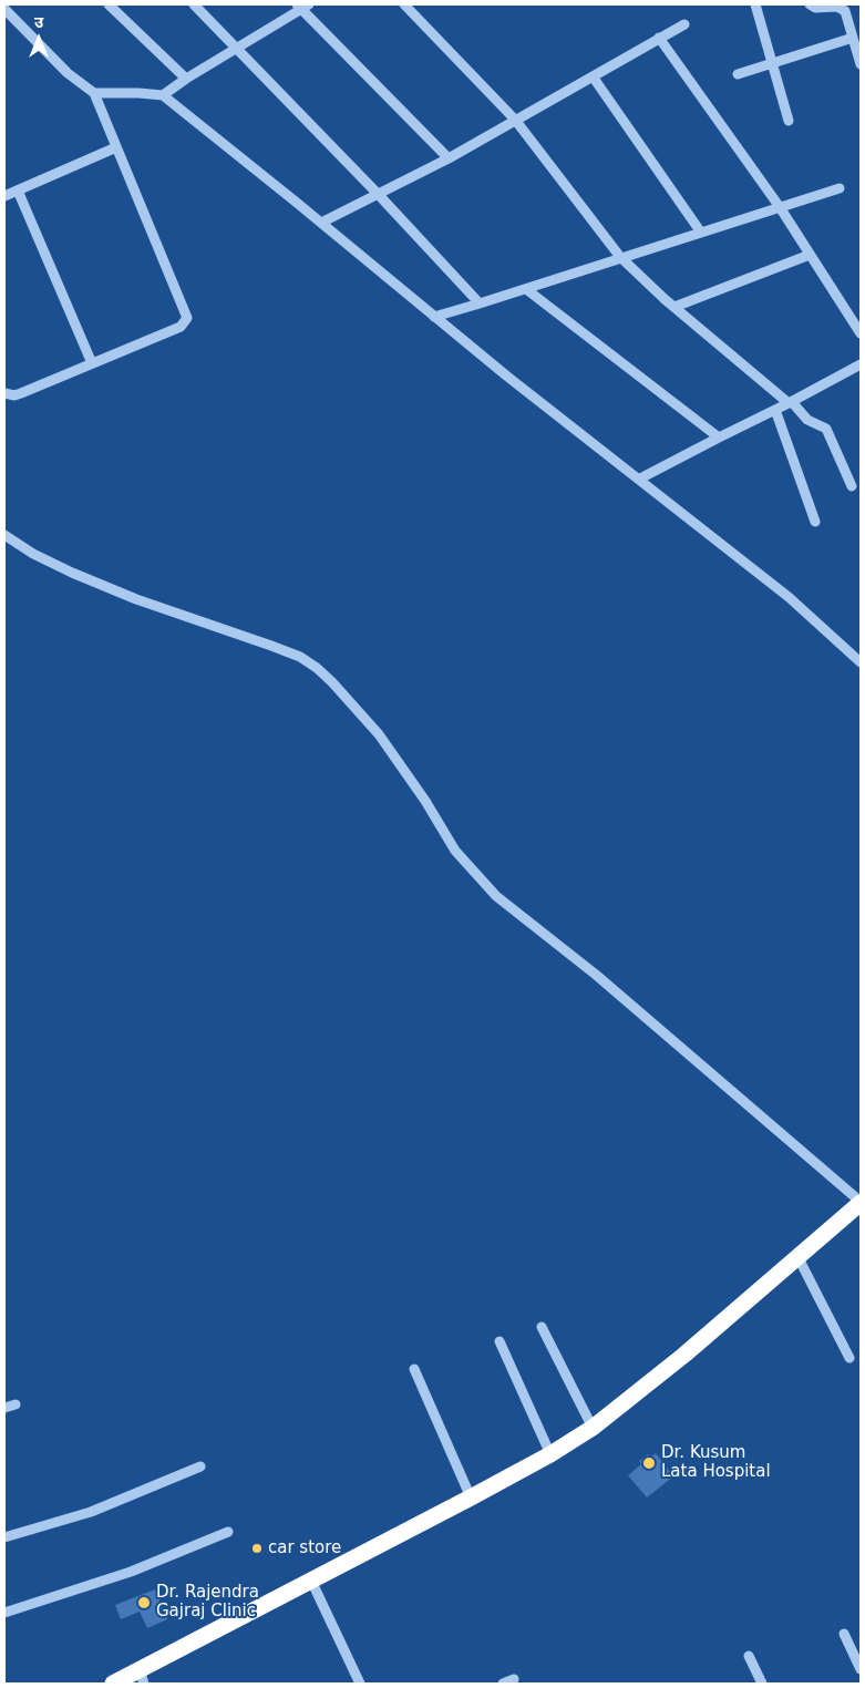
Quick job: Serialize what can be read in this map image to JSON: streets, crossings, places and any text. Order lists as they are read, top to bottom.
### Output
{
  "places": ["Dr. Kusum Lata Hospital", "car store", "Dr. Rajendra Gajraj Clinic"],
  "north": "top"
}
